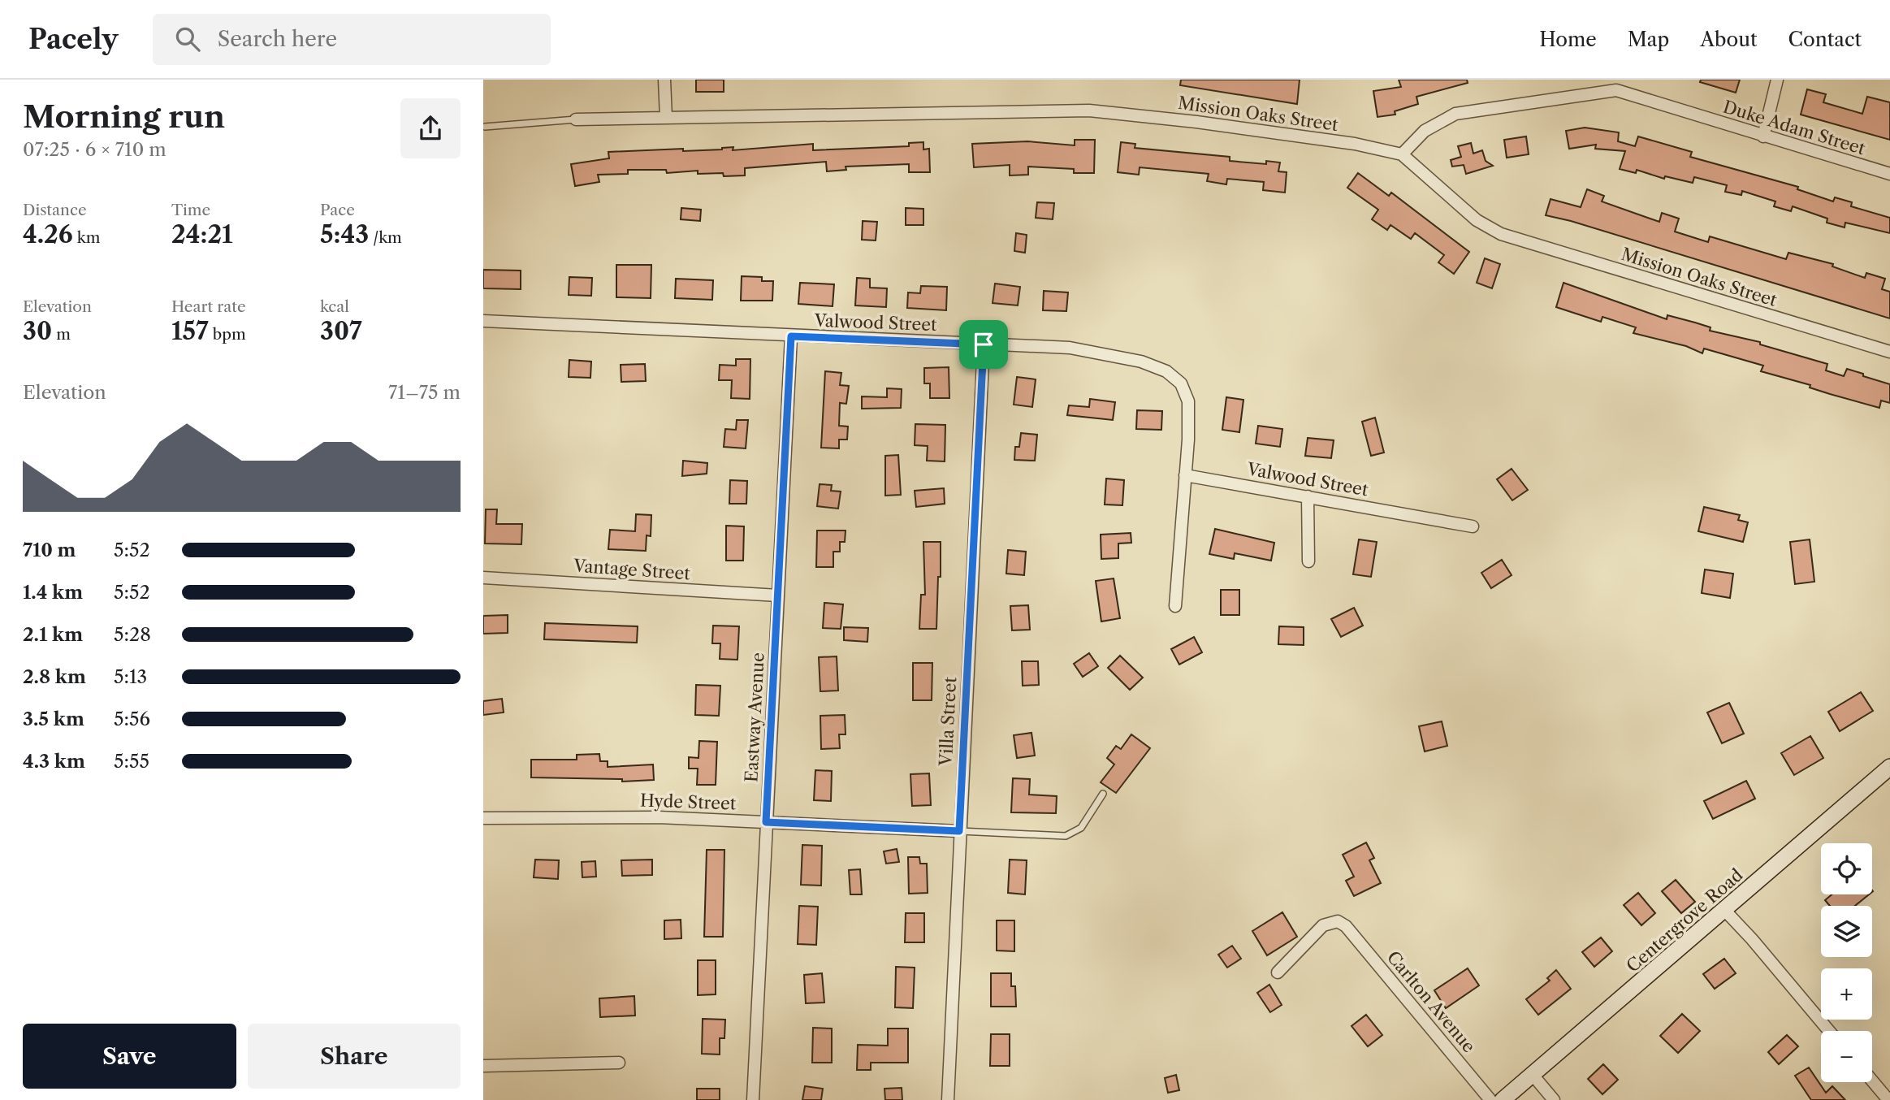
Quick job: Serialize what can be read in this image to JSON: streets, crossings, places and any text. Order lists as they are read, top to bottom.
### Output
{
  "streets": {
    "street": [
      "Mission Oaks Street",
      "Duke Adam Street",
      "Valwood Street",
      "Vantage Street",
      "Eastway Avenue",
      "Villa Street",
      "Hyde Street",
      "Centergrove Road",
      "Carlton Avenue"
    ]
  },
  "crossings": [
    ["Mission Oaks Street", "Duke Adam Street"],
    ["Valwood Street", "Eastway Avenue"],
    ["Valwood Street", "Villa Street"],
    ["Vantage Street", "Eastway Avenue"],
    ["Eastway Avenue", "Hyde Street"],
    ["Villa Street", "Hyde Street"]
  ],
  "page": {
    "header": "Pacely",
    "search": "Search here",
    "nav": [
      "Home",
      "Map",
      "About",
      "Contact"
    ],
    "heading": ["Morning run", "07:25 · 6 × 710 m"],
    "stats": [
      ["Distance", "4.26 km"],
      ["Time", "24:21"],
      ["Pace", "5:43 /km"],
      ["Elevation", "30 m"],
      ["Heart rate", "157 bpm"],
      ["kcal", "307"]
    ],
    "chart": ["Elevation", "71–75 m"],
    "list": [
      {
        "name": "710 m",
        "note": "5:52"
      },
      {
        "name": "1.4 km",
        "note": "5:52"
      },
      {
        "name": "2.1 km",
        "note": "5:28"
      },
      {
        "name": "2.8 km",
        "note": "5:13"
      },
      {
        "name": "3.5 km",
        "note": "5:56"
      },
      {
        "name": "4.3 km",
        "note": "5:55"
      }
    ],
    "map_buttons": ["+", "−"],
    "buttons": ["Save", "Share"]
  }
}
